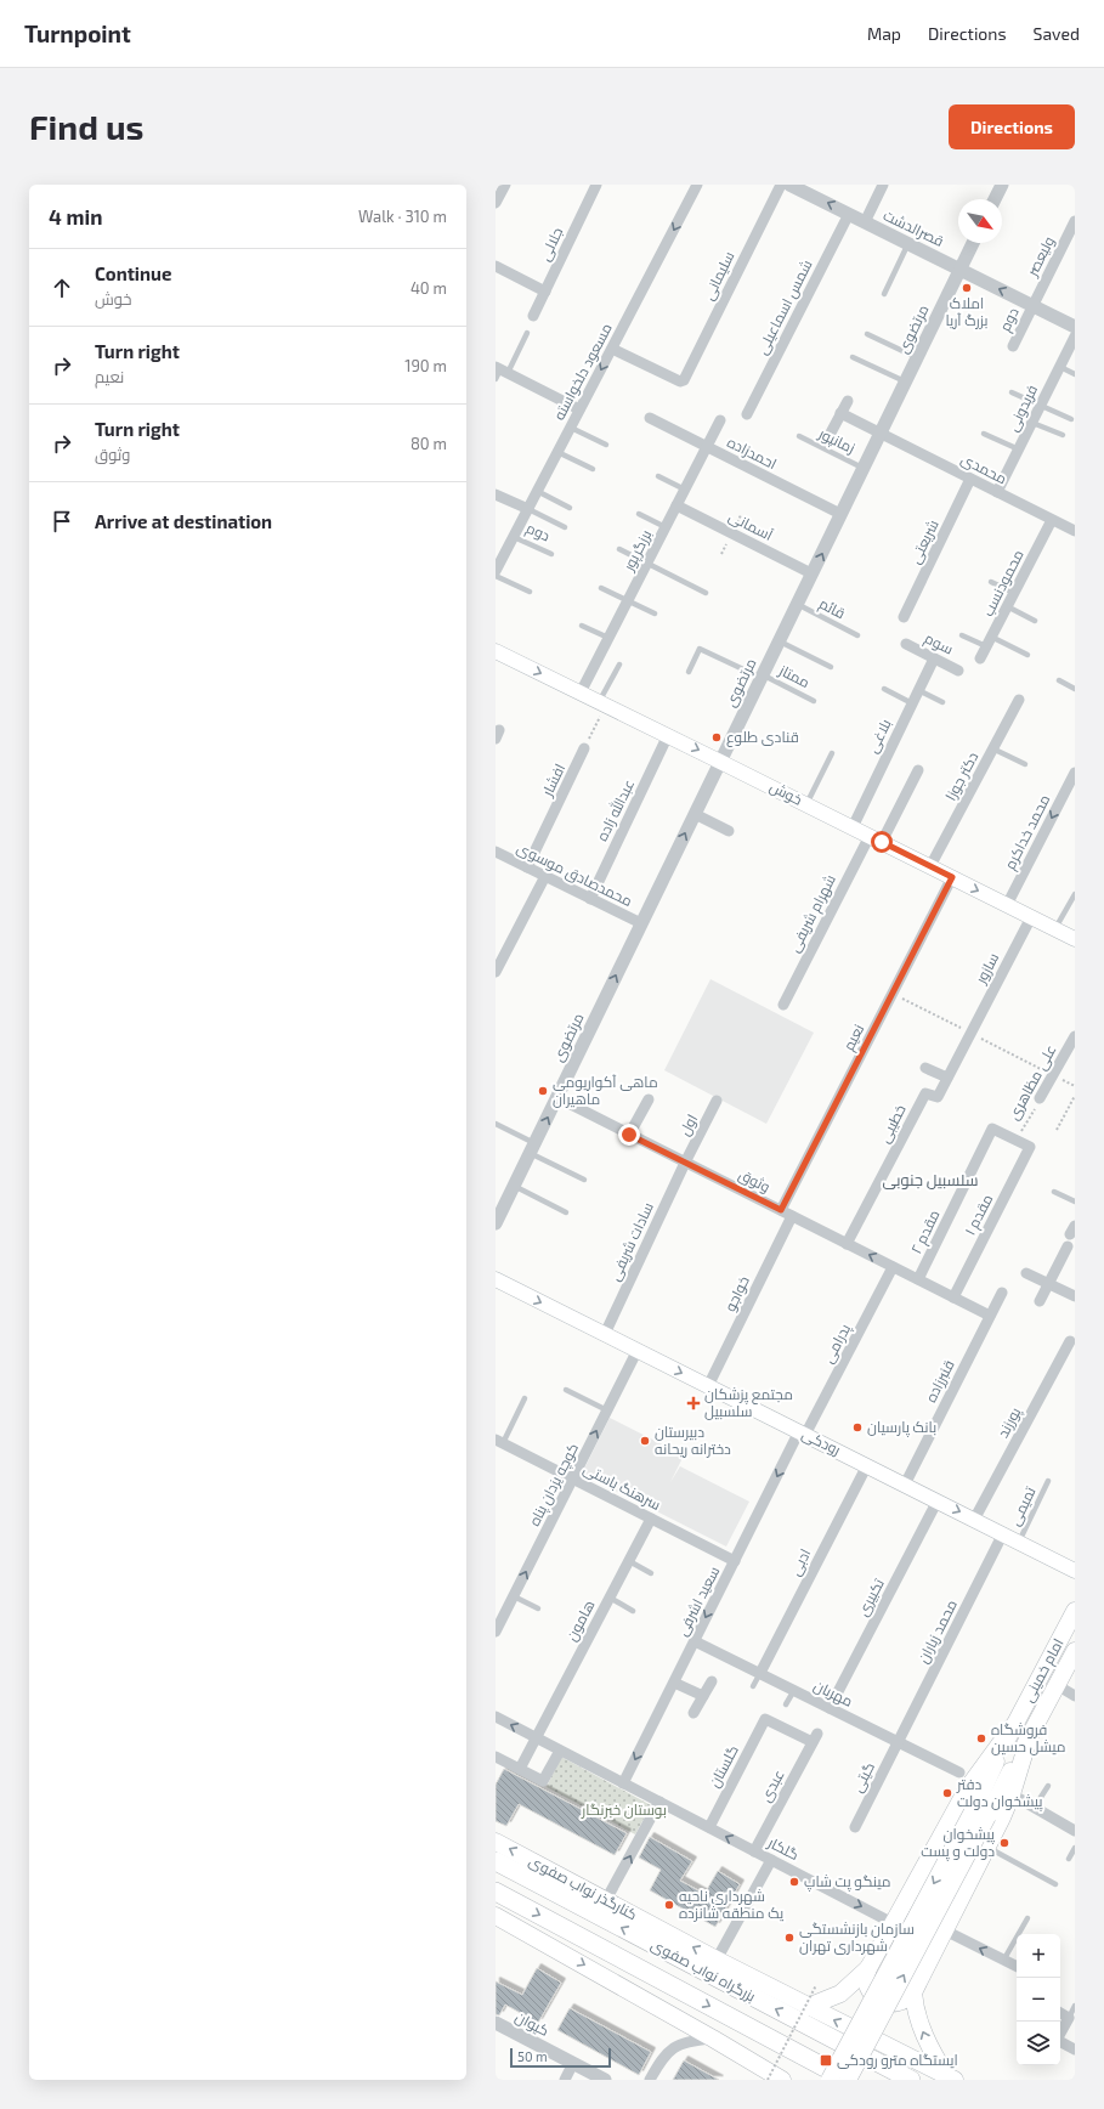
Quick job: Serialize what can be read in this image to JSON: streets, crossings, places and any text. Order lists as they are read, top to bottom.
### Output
{
  "streets": {
    "highway": ["بزرگراه نواب صفوی"],
    "main road": [
      "خوش",
      "رودکی",
      "امام خمینی",
      "کنارگذر نواب صفوی"
    ],
    "street": [
      "قصرالدشت",
      "جلالی",
      "ولیعصر",
      "سلیمانی",
      "شمس اسماعیلی",
      "دوم",
      "مرتضوی",
      "مسعود دلخواسته",
      "فریدونی",
      "احمدزاده",
      "محمدی",
      "آسمانی",
      "شریعتی",
      "برزگرپور",
      "محمودنسب",
      "سوم",
      "بلاغی",
      "دکتر جوزا",
      "افشار",
      "عبدالله زاده",
      "محمد خداکرم",
      "محمدصادق موسوی",
      "شهرام شریفی",
      "سازور",
      "نعیم",
      "علی مظاهری",
      "خطیبی",
      "اول",
      "وثوق",
      "مقدم ۱",
      "مقدم ۲",
      "سادات شریفی",
      "خواجو",
      "پدرامی",
      "قنبرزاده",
      "پورزند",
      "کوچه یزدان پناه",
      "سرهنگ باستی",
      "ادبی",
      "تکبیری",
      "سعید اشرفی",
      "هامون",
      "محمد زیاران",
      "مهربان",
      "گلستان",
      "گیتی",
      "عبدی",
      "گلکار",
      "کیوان"
    ],
    "lane": [
      "زمانپور",
      "قائم",
      "ممتاز",
      "تمیمی"
    ]
  },
  "crossings": [
    ["قصرالدشت", "ولیعصر"],
    ["قصرالدشت", "شمس اسماعیلی"],
    ["قصرالدشت", "دوم"],
    ["قصرالدشت", "مرتضوی"],
    ["ولیعصر", "دوم"],
    ["سلیمانی", "مسعود دلخواسته"],
    ["دوم", "مسعود دلخواسته"],
    ["مرتضوی", "زمانپور"],
    ["مرتضوی", "احمدزاده"],
    ["مرتضوی", "محمدی"],
    ["مرتضوی", "آسمانی"],
    ["مرتضوی", "قائم"],
    ["مرتضوی", "ممتاز"],
    ["مرتضوی", "خوش"],
    ["مرتضوی", "محمدصادق موسوی"],
    ["مرتضوی", "وثوق"],
    ["فریدونی", "محمدی"],
    ["احمدزاده", "برزگرپور"],
    ["محمدی", "شریعتی"],
    ["محمدی", "محمودنسب"],
    ["آسمانی", "برزگرپور"],
    ["برزگرپور", "خوش"],
    ["سوم", "بلاغی"],
    ["بلاغی", "خوش"],
    ["دکتر جوزا", "خوش"],
    ["افشار", "محمدصادق موسوی"],
    ["خوش", "عبدالله زاده"],
    ["خوش", "محمد خداکرم"],
    ["خوش", "شهرام شریفی"],
    ["خوش", "سازور"],
    ["خوش", "نعیم"],
    ["عبدالله زاده", "محمدصادق موسوی"],
    ["سازور", "خطیبی"],
    ["نعیم", "وثوق"],
    ["علی مظاهری", "مقدم ۲"],
    ["خطیبی", "وثوق"],
    ["اول", "وثوق"],
    ["اول", "سادات شریفی"],
    ["وثوق", "مقدم ۱"],
    ["وثوق", "مقدم ۲"],
    ["وثوق", "سادات شریفی"],
    ["وثوق", "خواجو"],
    ["وثوق", "پدرامی"],
    ["وثوق", "قنبرزاده"],
    ["مقدم ۱", "مقدم ۲"],
    ["سادات شریفی", "رودکی"],
    ["خواجو", "رودکی"],
    ["پدرامی", "رودکی"],
    ["پدرامی", "سعید اشرفی"],
    ["قنبرزاده", "رودکی"],
    ["پورزند", "رودکی"],
    ["رودکی", "کوچه یزدان پناه"],
    ["رودکی", "تمیمی"],
    ["رودکی", "ادبی"],
    ["رودکی", "تکبیری"],
    ["رودکی", "سعید اشرفی"],
    ["رودکی", "محمد زیاران"],
    ["کوچه یزدان پناه", "سرهنگ باستی"],
    ["سرهنگ باستی", "سعید اشرفی"],
    ["سرهنگ باستی", "هامون"],
    ["ادبی", "مهربان"],
    ["تکبیری", "مهربان"],
    ["سعید اشرفی", "مهربان"],
    ["سعید اشرفی", "گلکار"],
    ["هامون", "گلکار"],
    ["محمد زیاران", "مهربان"],
    ["محمد زیاران", "گیتی"],
    ["مهربان", "گیتی"],
    ["گلستان", "عبدی"],
    ["گلستان", "گلکار"],
    ["عبدی", "گلکار"]
  ],
  "one_way": [
    "قصرالدشت",
    "مسعود دلخواسته",
    "محمد خداکرم",
    "رودکی",
    "کوچه یزدان پناه",
    "سعید اشرفی"
  ],
  "districts": ["سلسبیل جنوبی"],
  "parks": ["بوستان خبرنگار"],
  "places": {
    "other": [
      "املاک بزرگ آریا",
      "قنادی طلوع",
      "ماهی آکواریومی ماهیران",
      "بانک پارسیان",
      "دبیرستان دخترانه ریحانه",
      "فروشگاه میشل حسین",
      "دفتر پیشخوان دولت",
      "پیشخوان دولت و پست",
      "مینگو پت شاپ",
      "شهرداری ناحیه یک منطقه شانزده",
      "سازمان بازنشستگی شهرداری تهران"
    ],
    "health": ["مجتمع پزشکان سلسبیل"],
    "transit": ["ایستگاه مترو رودکی"]
  },
  "scale_bar": "50 m",
  "north": "bottom right",
  "page": {
    "header": "Turnpoint",
    "nav": ["Map", "Directions", "Saved"],
    "buttons": "Directions",
    "title": "Find us",
    "heading": ["4 min", "Walk · 310 m"],
    "list": [
      ["Continue", "خوش", "40 m"],
      ["Turn right", "نعیم", "190 m"],
      ["Turn right", "وثوق", "80 m"],
      "Arrive at destination"
    ],
    "map_buttons": ["+", "−"],
    "scale": "50 m"
  }
}
